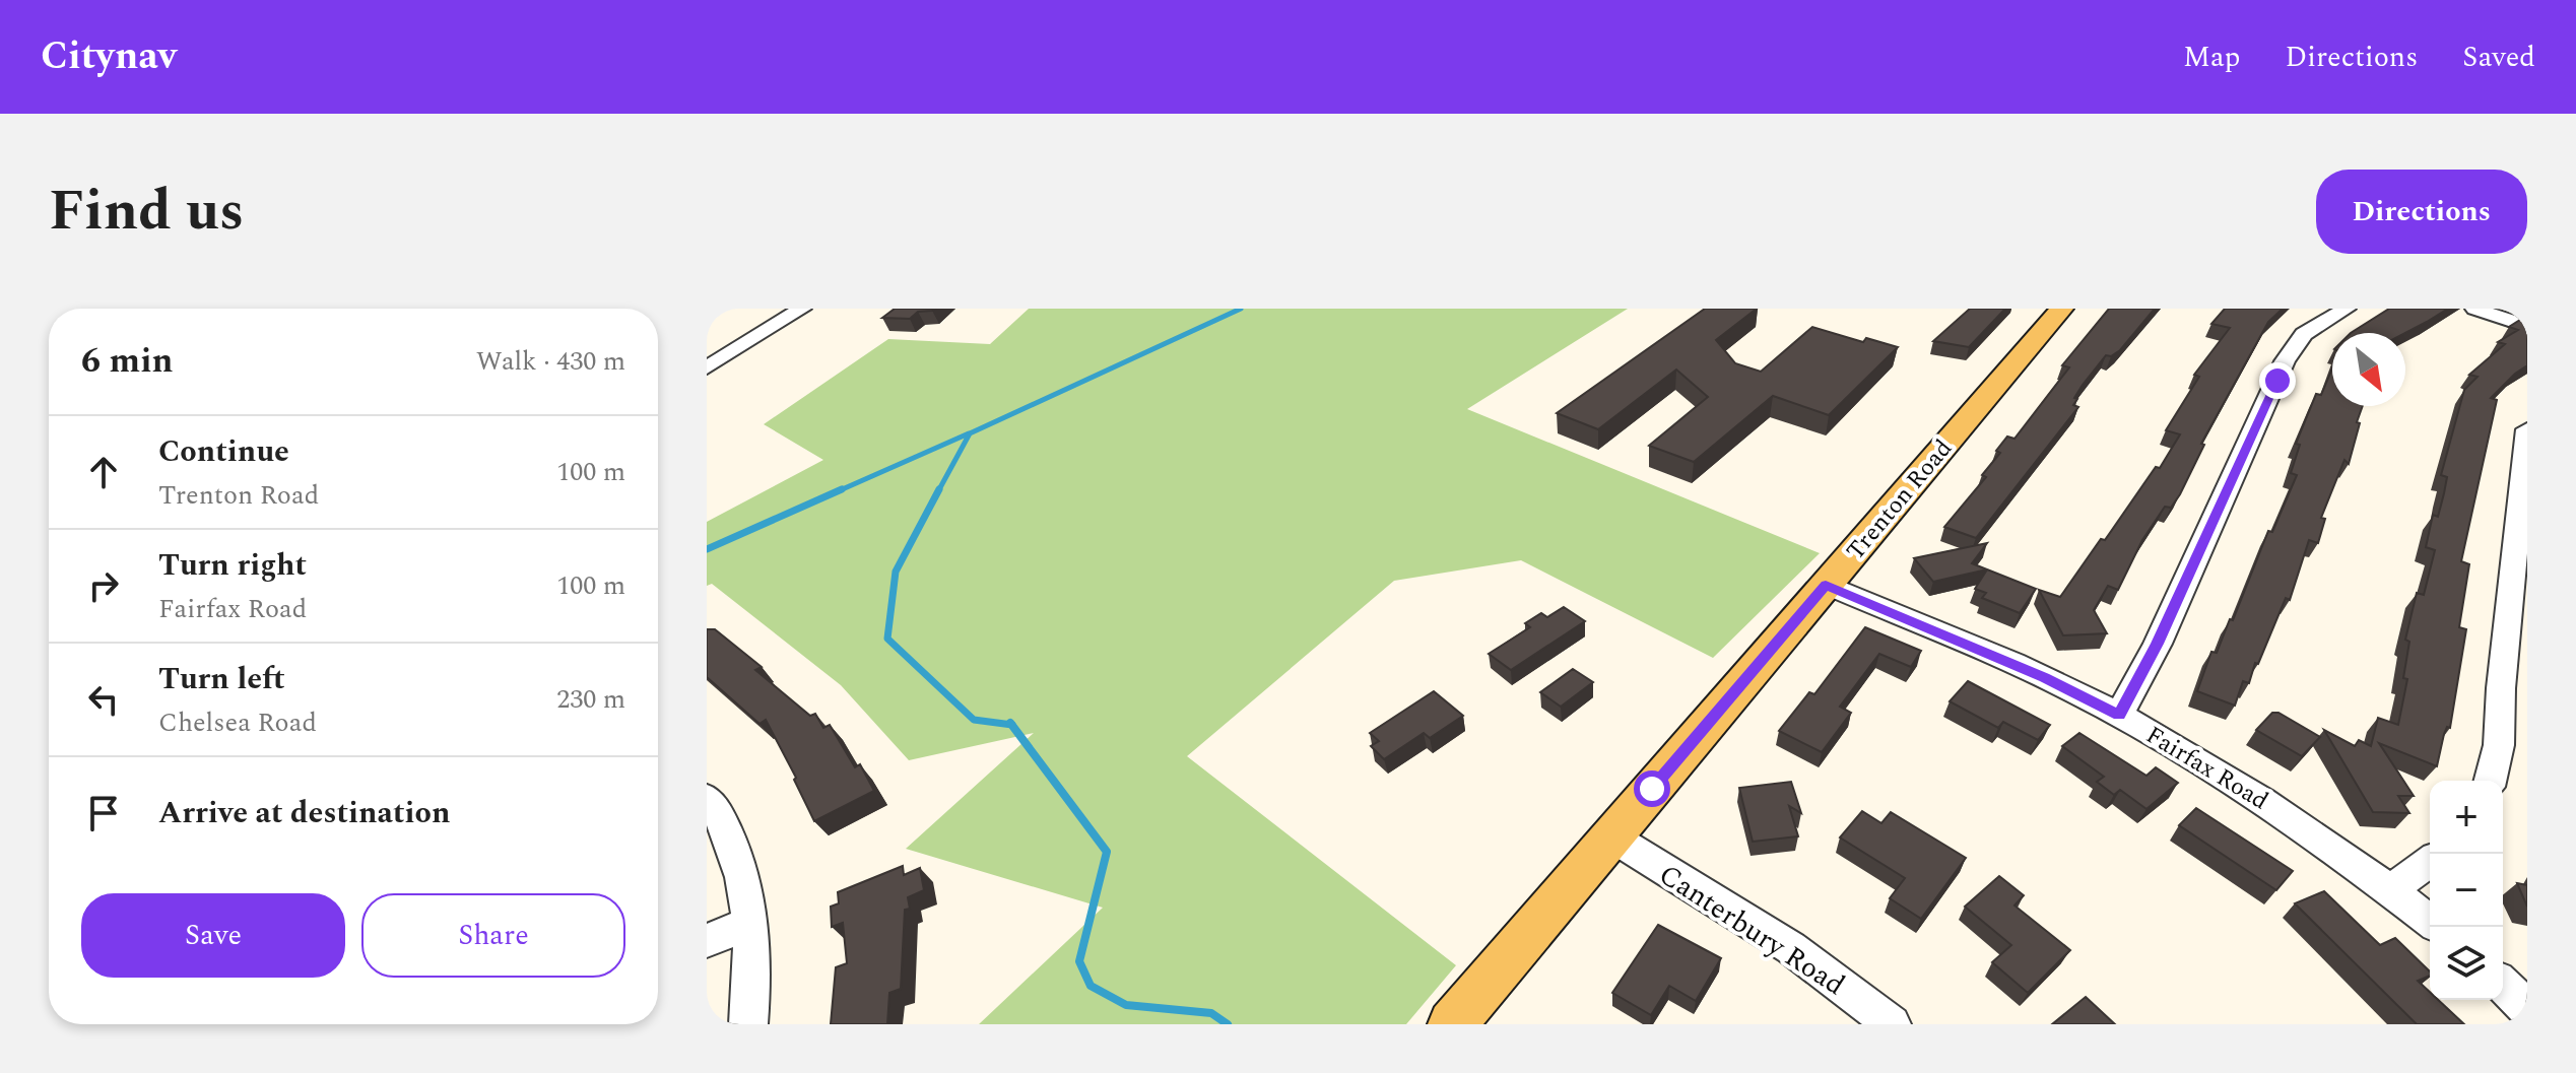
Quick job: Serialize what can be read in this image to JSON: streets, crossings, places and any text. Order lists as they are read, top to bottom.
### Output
{
  "streets": {
    "main road": ["Trenton Road"],
    "street": ["Fairfax Road", "Canterbury Road"]
  },
  "crossings": [
    ["Trenton Road", "Fairfax Road"],
    ["Trenton Road", "Canterbury Road"]
  ],
  "north": "bottom right",
  "page": {
    "header": "Citynav",
    "nav": ["Map", "Directions", "Saved"],
    "title": "Find us",
    "buttons": [
      "Directions",
      ["Save", "Share"]
    ],
    "heading": ["6 min", "Walk · 430 m"],
    "list": [
      ["Continue", "Trenton Road", "100 m"],
      ["Turn right", "Fairfax Road", "100 m"],
      ["Turn left", "Chelsea Road", "230 m"],
      "Arrive at destination"
    ],
    "map_buttons": ["+", "−"]
  }
}
